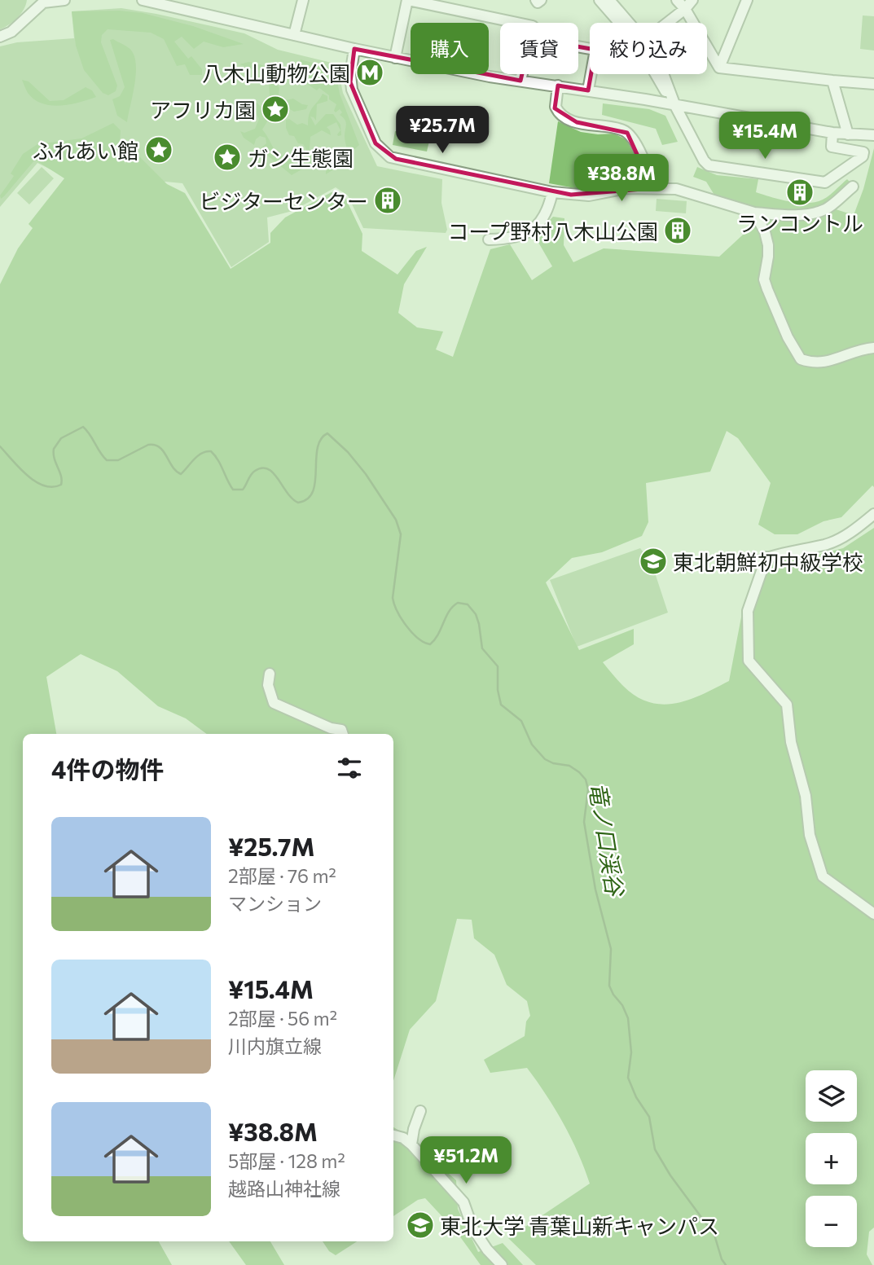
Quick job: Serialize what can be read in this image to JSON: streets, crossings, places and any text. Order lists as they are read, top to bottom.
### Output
{
  "water": ["竜ノ口渓谷"],
  "places": {
    "metro station": ["八木山動物公園"],
    "place": ["アフリカ園", "ふれあい館", "ガン生態園"],
    "building": ["ランコントル", "ビジターセンター", "コープ野村八木山公園"],
    "school or university": ["東北朝鮮初中級学校", "東北大学 青葉山新キャンパス"]
  },
  "page": {
    "chip": ["購入", "賃貸", "絞り込み"],
    "price": [
      "¥25.7M",
      "¥15.4M",
      "¥38.8M",
      "¥51.2M"
    ],
    "heading": "4件の物件",
    "list": [
      {
        "name": "¥25.7M",
        "note": "2部屋 · 76 m² · マンション"
      },
      {
        "name": "¥15.4M",
        "note": "2部屋 · 56 m² · 川内旗立線"
      },
      {
        "name": "¥38.8M",
        "note": "5部屋 · 128 m² · 越路山神社線"
      }
    ],
    "map_buttons": ["+", "−"]
  }
}
